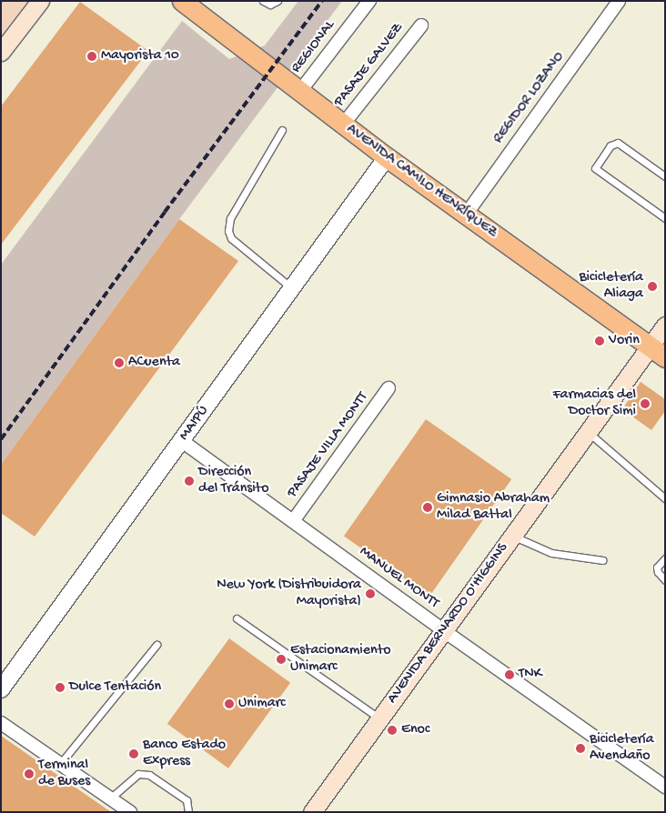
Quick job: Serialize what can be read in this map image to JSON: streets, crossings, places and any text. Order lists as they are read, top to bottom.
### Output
{
  "streets": {
    "main road": ["AVENIDA CAMILO HENRÍQUEZ", "AVENIDA BERNARDO O'HIGGINS"],
    "street": [
      "REGIONAL",
      "PASAJE GALVEZ",
      "REGIDOR LOZANO",
      "MAIPÚ",
      "PASAJE VILLA MONTT",
      "MANUEL MONTT"
    ]
  },
  "crossings": [
    ["REGIONAL", "AVENIDA CAMILO HENRÍQUEZ"],
    ["PASAJE GALVEZ", "AVENIDA CAMILO HENRÍQUEZ"],
    ["REGIDOR LOZANO", "AVENIDA CAMILO HENRÍQUEZ"],
    ["AVENIDA CAMILO HENRÍQUEZ", "MAIPÚ"],
    ["AVENIDA CAMILO HENRÍQUEZ", "AVENIDA BERNARDO O'HIGGINS"],
    ["MAIPÚ", "MANUEL MONTT"],
    ["PASAJE VILLA MONTT", "MANUEL MONTT"],
    ["MANUEL MONTT", "AVENIDA BERNARDO O'HIGGINS"]
  ],
  "places": [
    "Mayorista 10",
    "Bicicletería Aliaga",
    "Vorin",
    "ACuenta",
    "Farmacias del Doctor Simi",
    "Dirección del Tránsito",
    "Gimnasio Abraham Milad Battal",
    "New York (Distribuidora Mayorista)",
    "Estacionamiento Unimarc",
    "TNK",
    "Dulce Tentación",
    "Unimarc",
    "Enoc",
    "Bicicletería Avendaño",
    "Banco Estado Express",
    "Terminal de Buses"
  ]
}
